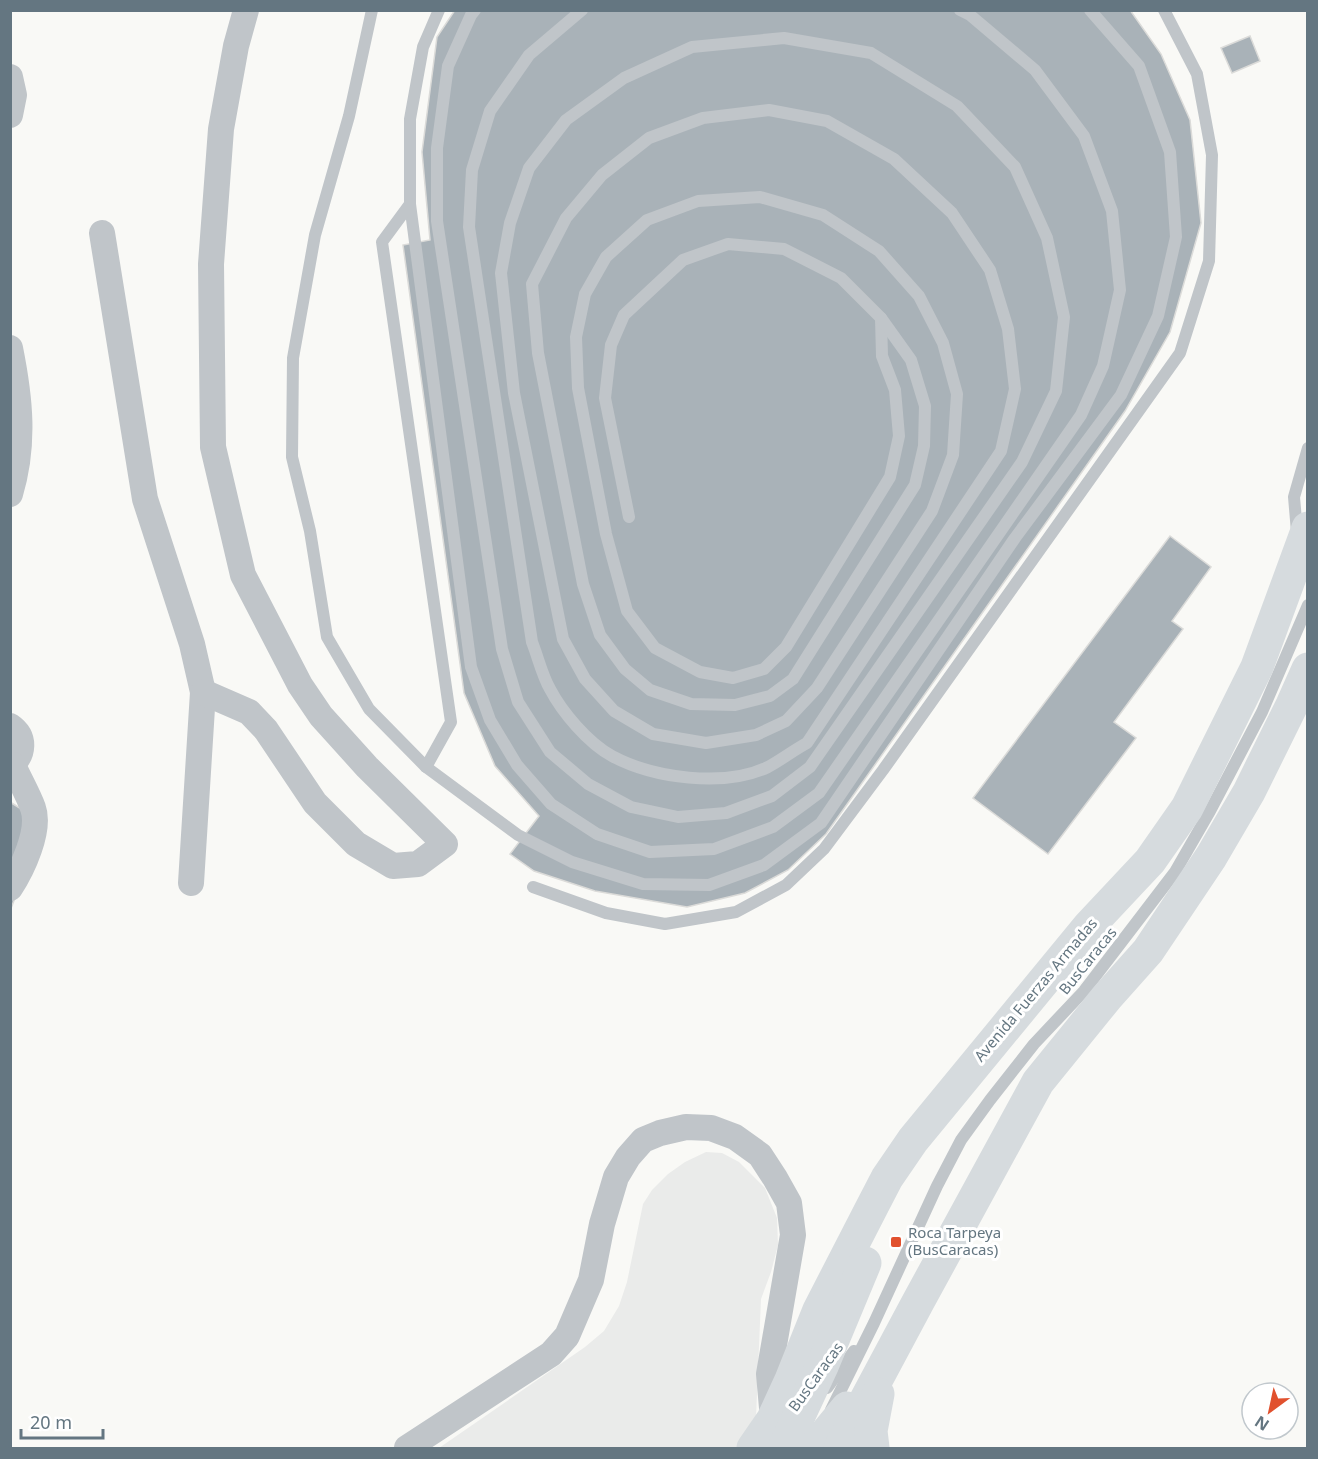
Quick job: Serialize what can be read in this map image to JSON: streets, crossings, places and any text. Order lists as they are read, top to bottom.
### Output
{
  "streets": {
    "main road": ["Avenida Fuerzas Armadas"],
    "lane": ["BusCaracas"]
  },
  "crossings": [
    ["BusCaracas", "Avenida Fuerzas Armadas"]
  ],
  "places": {
    "transit": ["Roca Tarpeya (BusCaracas)"]
  },
  "scale_bar": "20 m",
  "north": "bottom left"
}
